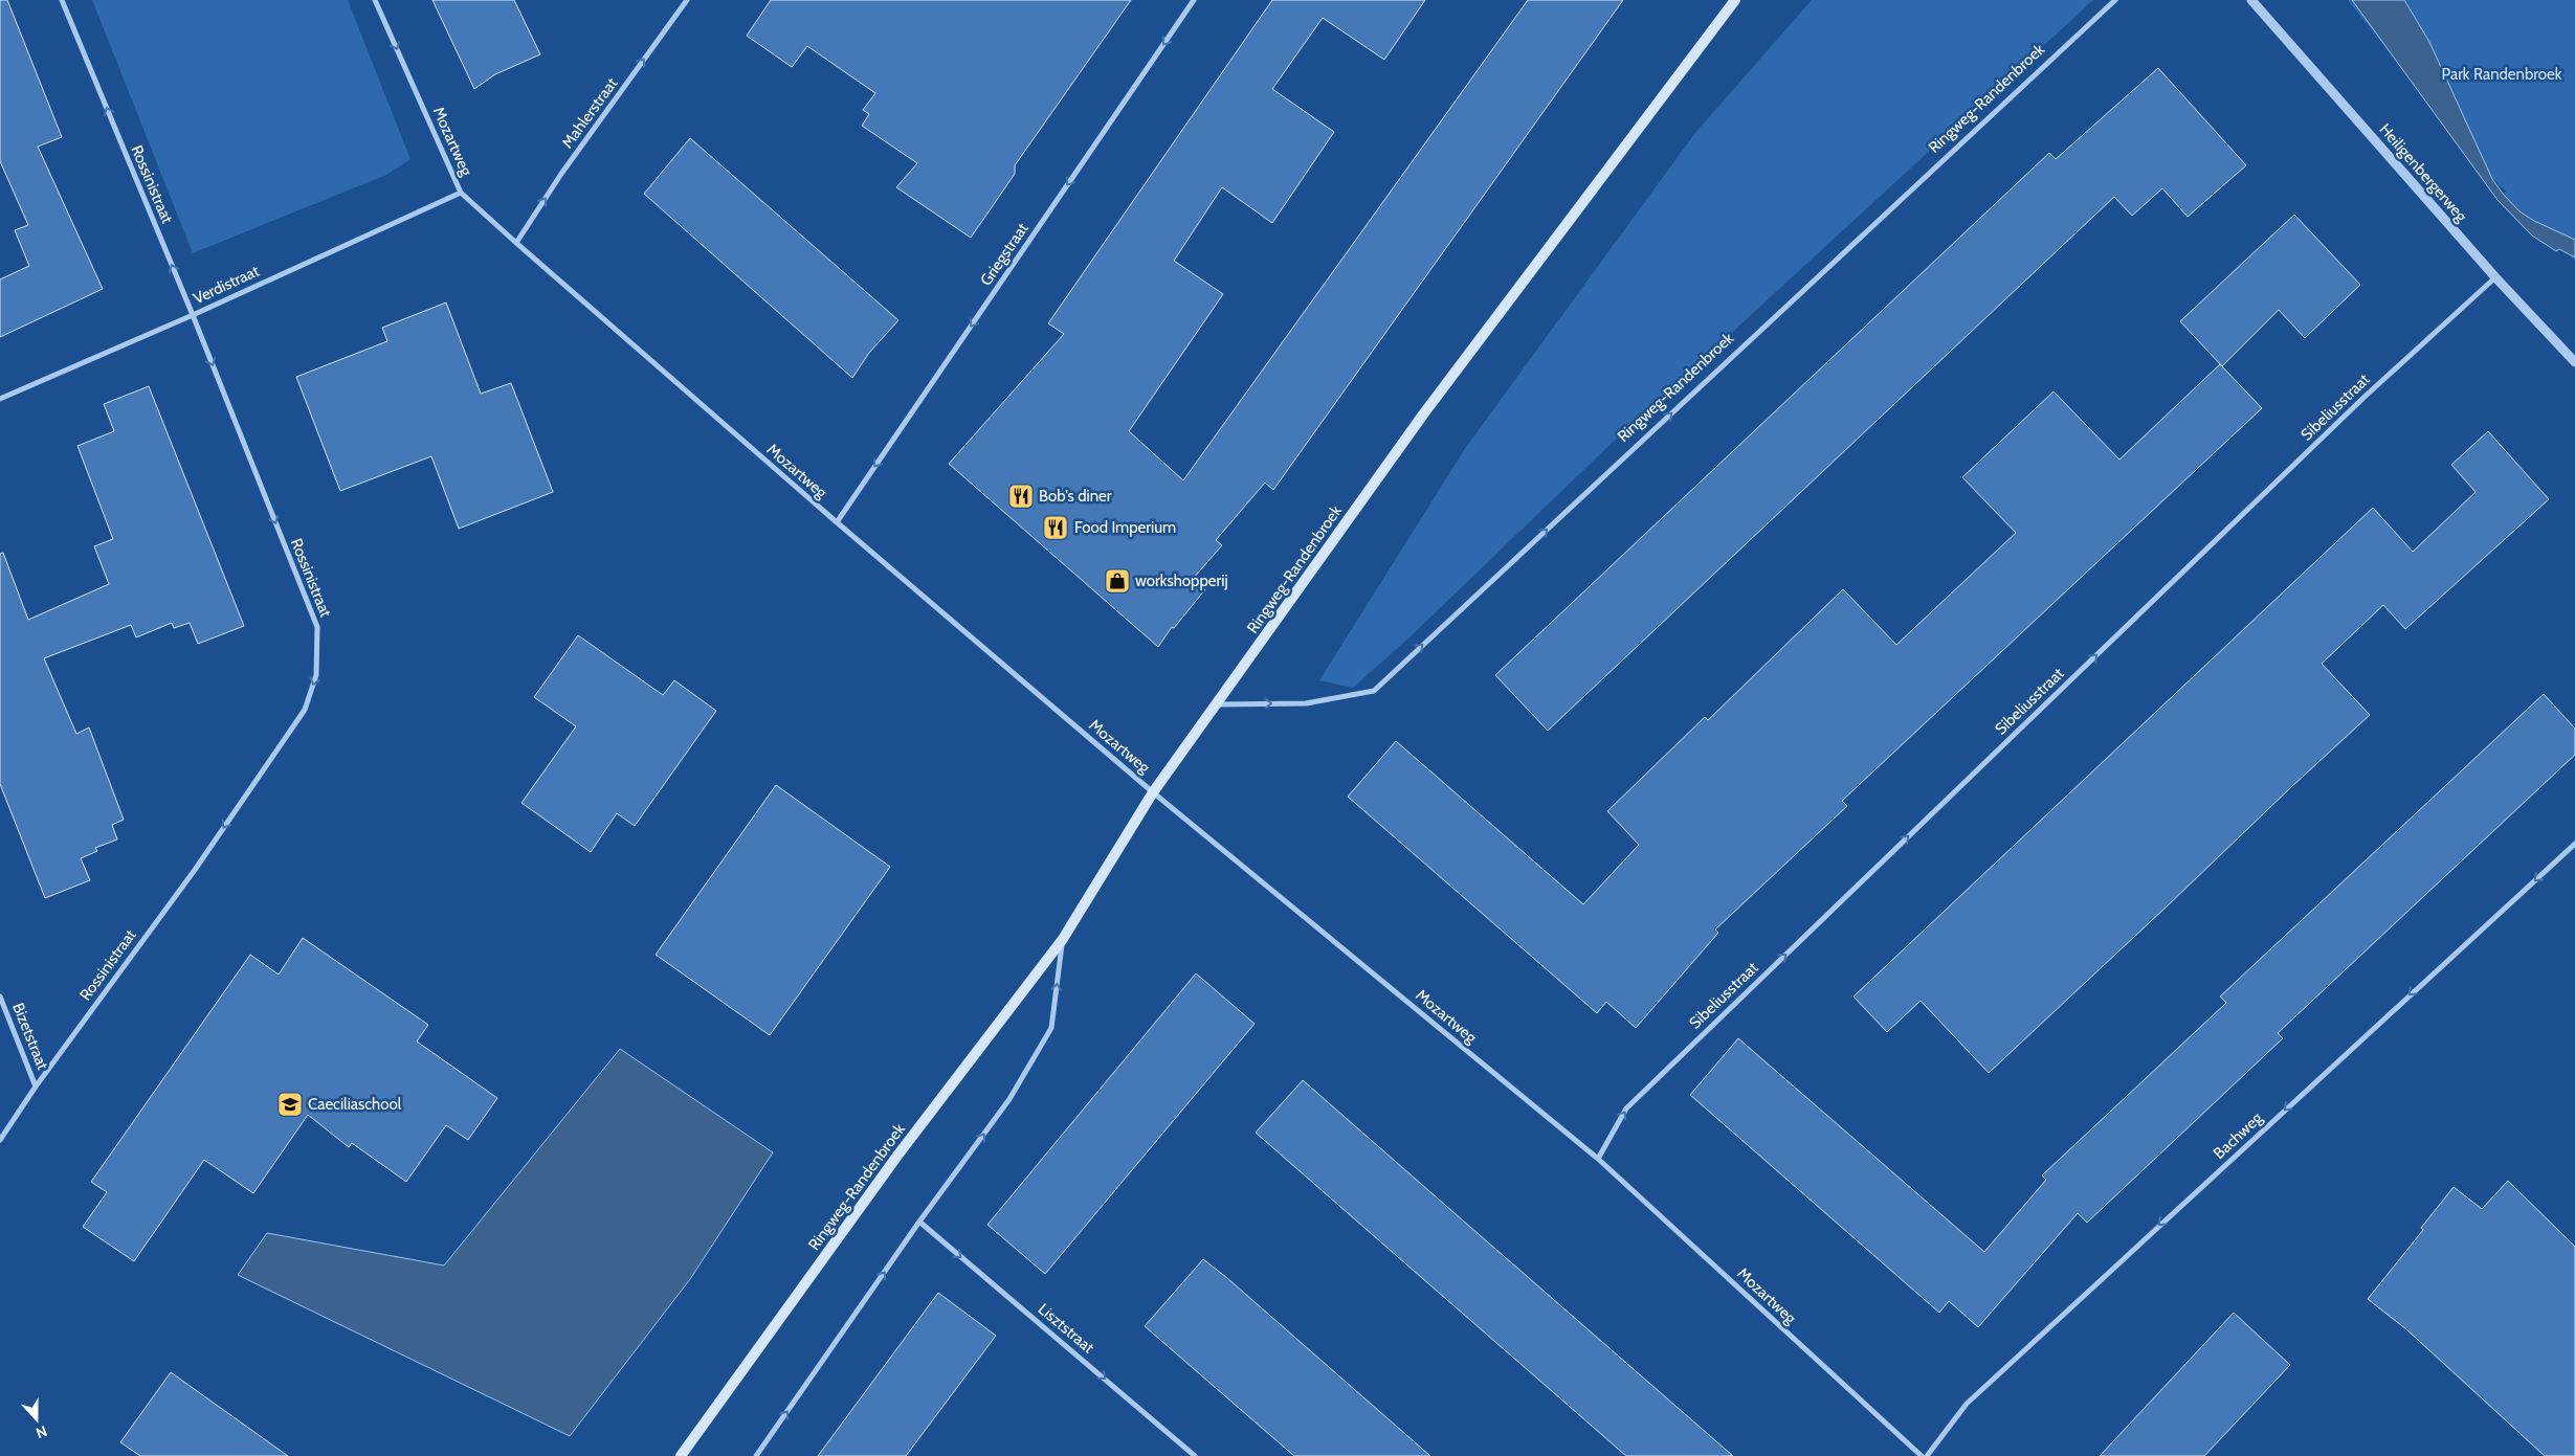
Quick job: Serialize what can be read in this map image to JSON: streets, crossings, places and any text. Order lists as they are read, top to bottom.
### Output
{
  "streets": {
    "main road": ["Ringweg-Randenbroek"],
    "street": [
      "Mahlerstraat",
      "Mozartweg",
      "Heiligenbergerweg",
      "Rossinistraat",
      "Griegstraat",
      "Verdistraat",
      "Sibeliusstraat",
      "Bizetstraat",
      "Bachweg",
      "Lisztstraat"
    ]
  },
  "crossings": [
    ["Ringweg-Randenbroek", "Mozartweg"],
    ["Ringweg-Randenbroek", "Lisztstraat"],
    ["Mahlerstraat", "Mozartweg"],
    ["Mozartweg", "Griegstraat"],
    ["Mozartweg", "Verdistraat"],
    ["Mozartweg", "Sibeliusstraat"],
    ["Heiligenbergerweg", "Sibeliusstraat"],
    ["Rossinistraat", "Verdistraat"],
    ["Rossinistraat", "Bizetstraat"]
  ],
  "one_way": [
    "Ringweg-Randenbroek",
    "Mahlerstraat",
    "Griegstraat",
    "Sibeliusstraat",
    "Bachweg",
    "Lisztstraat"
  ],
  "parks": ["Park Randenbroek"],
  "places": {
    "restaurant": ["Bob's diner", "Food Imperium"],
    "shop": ["workshopperij"],
    "school or university": ["Caeciliaschool"]
  },
  "north": "bottom"
}
